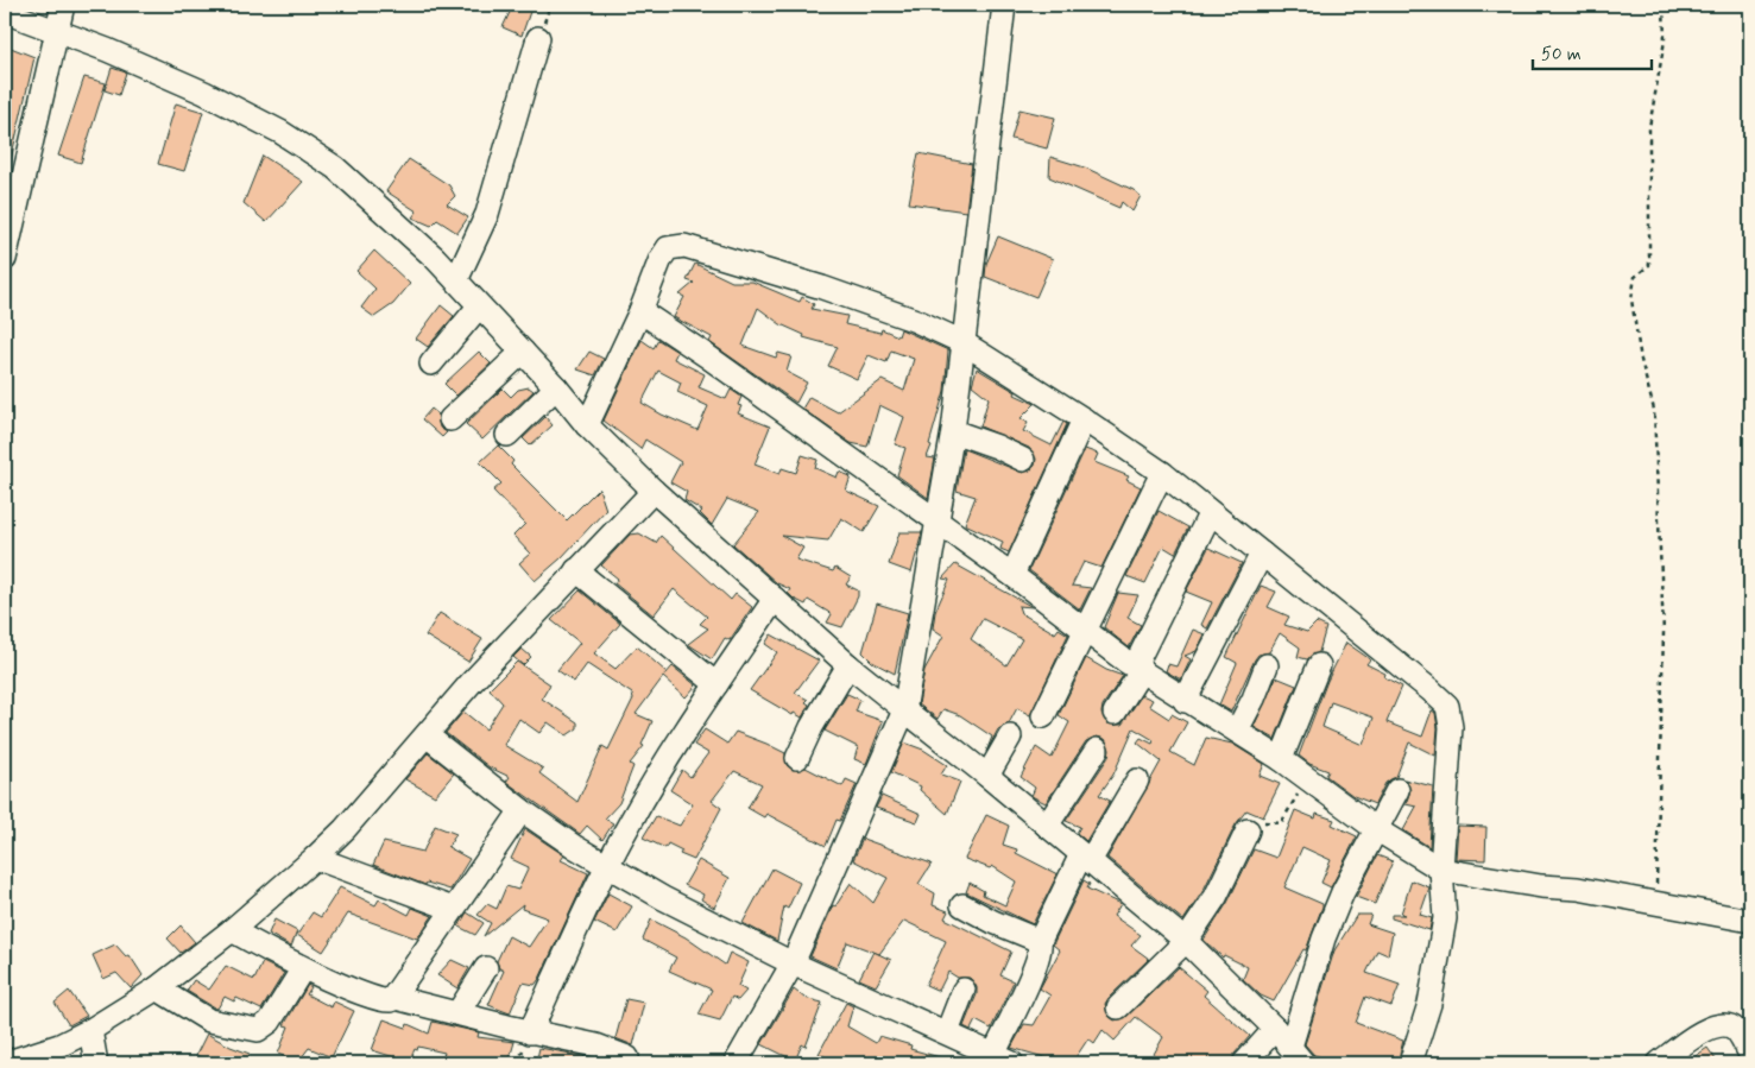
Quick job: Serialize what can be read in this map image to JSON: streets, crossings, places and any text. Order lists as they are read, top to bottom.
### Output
{
  "scale_bar": "50 m"
}
